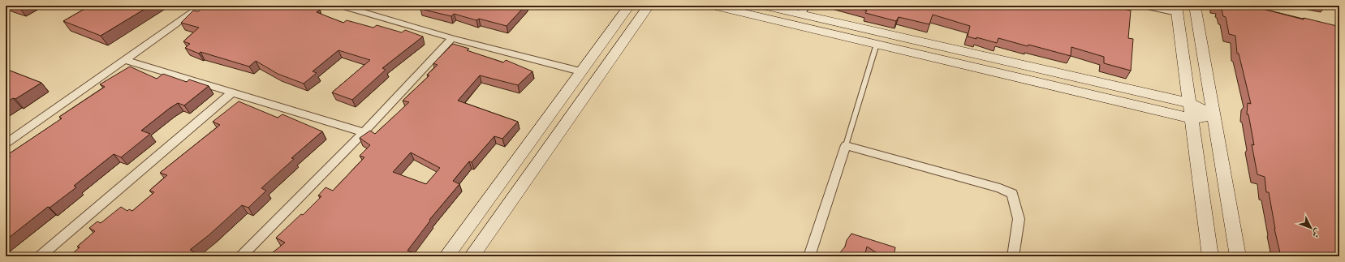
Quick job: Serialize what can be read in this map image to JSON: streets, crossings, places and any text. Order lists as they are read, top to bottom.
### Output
{
  "north": "bottom right"
}
